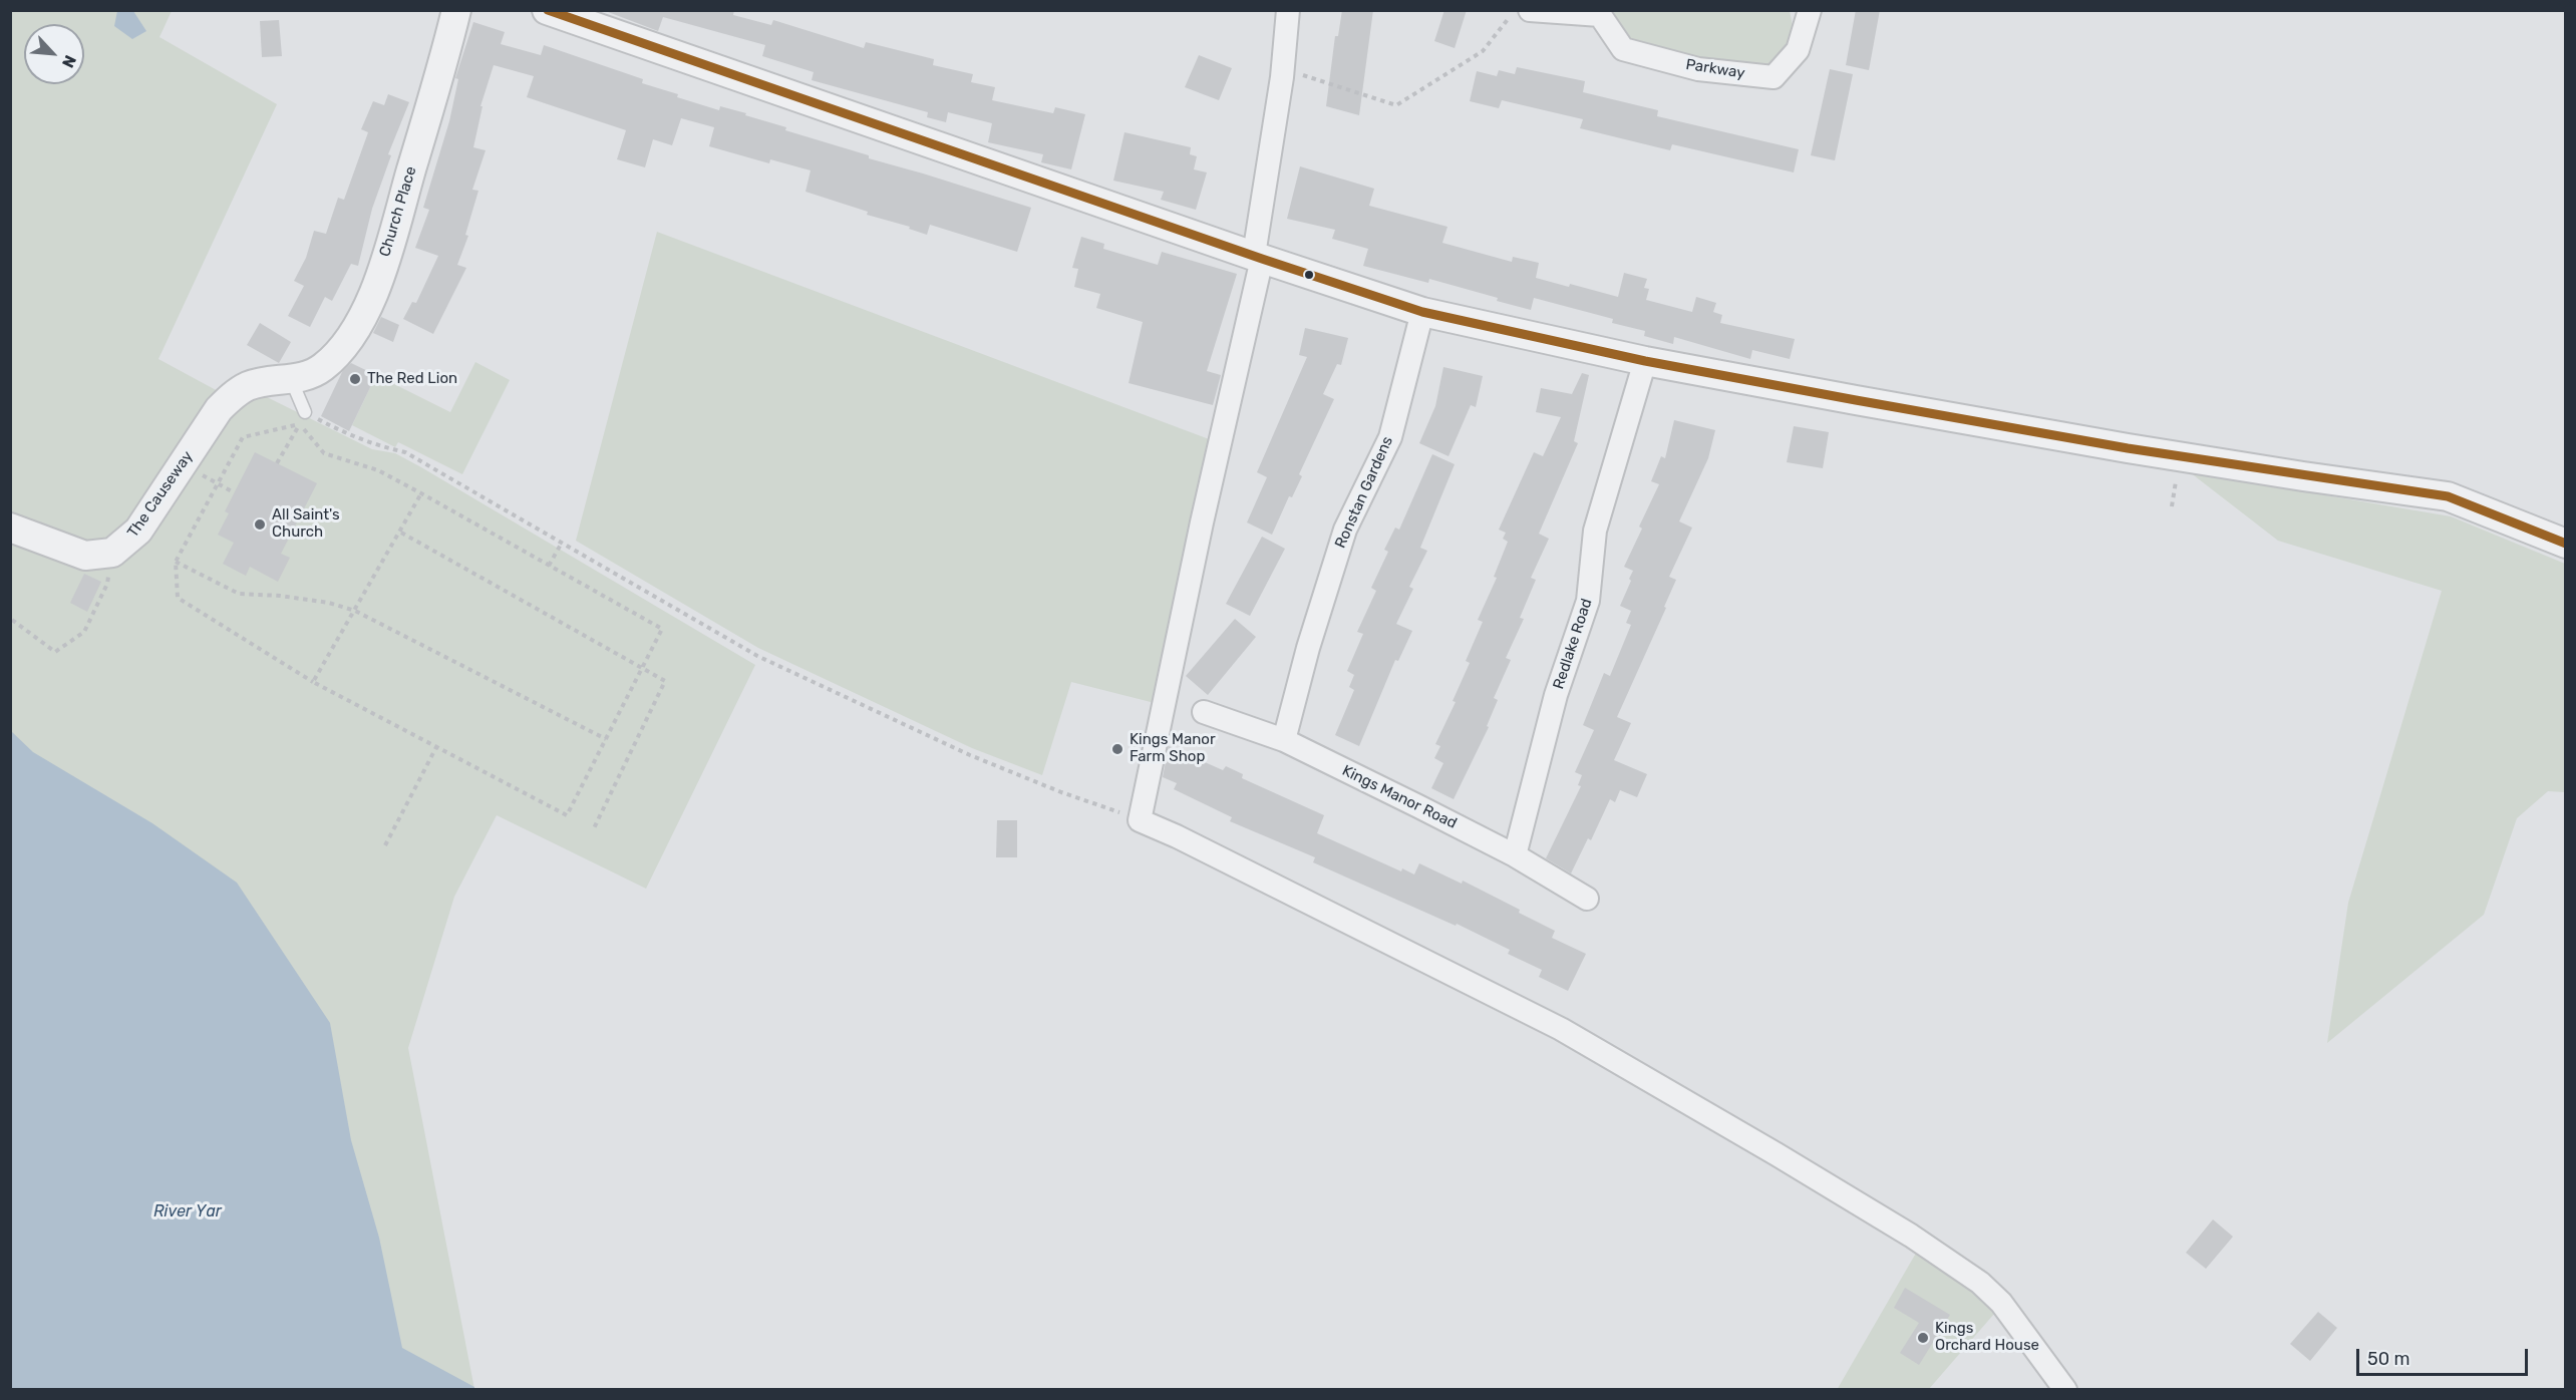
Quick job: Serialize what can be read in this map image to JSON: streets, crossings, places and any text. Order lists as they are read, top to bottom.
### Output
{
  "streets": {
    "street": [
      "Parkway",
      "Church Place",
      "Ronstan Gardens",
      "The Causeway",
      "Redlake Road",
      "Kings Manor Road"
    ]
  },
  "crossings": [
    ["Church Place", "The Causeway"],
    ["Ronstan Gardens", "Kings Manor Road"],
    ["Redlake Road", "Kings Manor Road"]
  ],
  "water": ["River Yar"],
  "places": [
    "The Red Lion",
    "All Saint's Church",
    "Kings Manor Farm Shop",
    "Kings Orchard House"
  ],
  "scale_bar": "50 m",
  "north": "bottom right"
}
